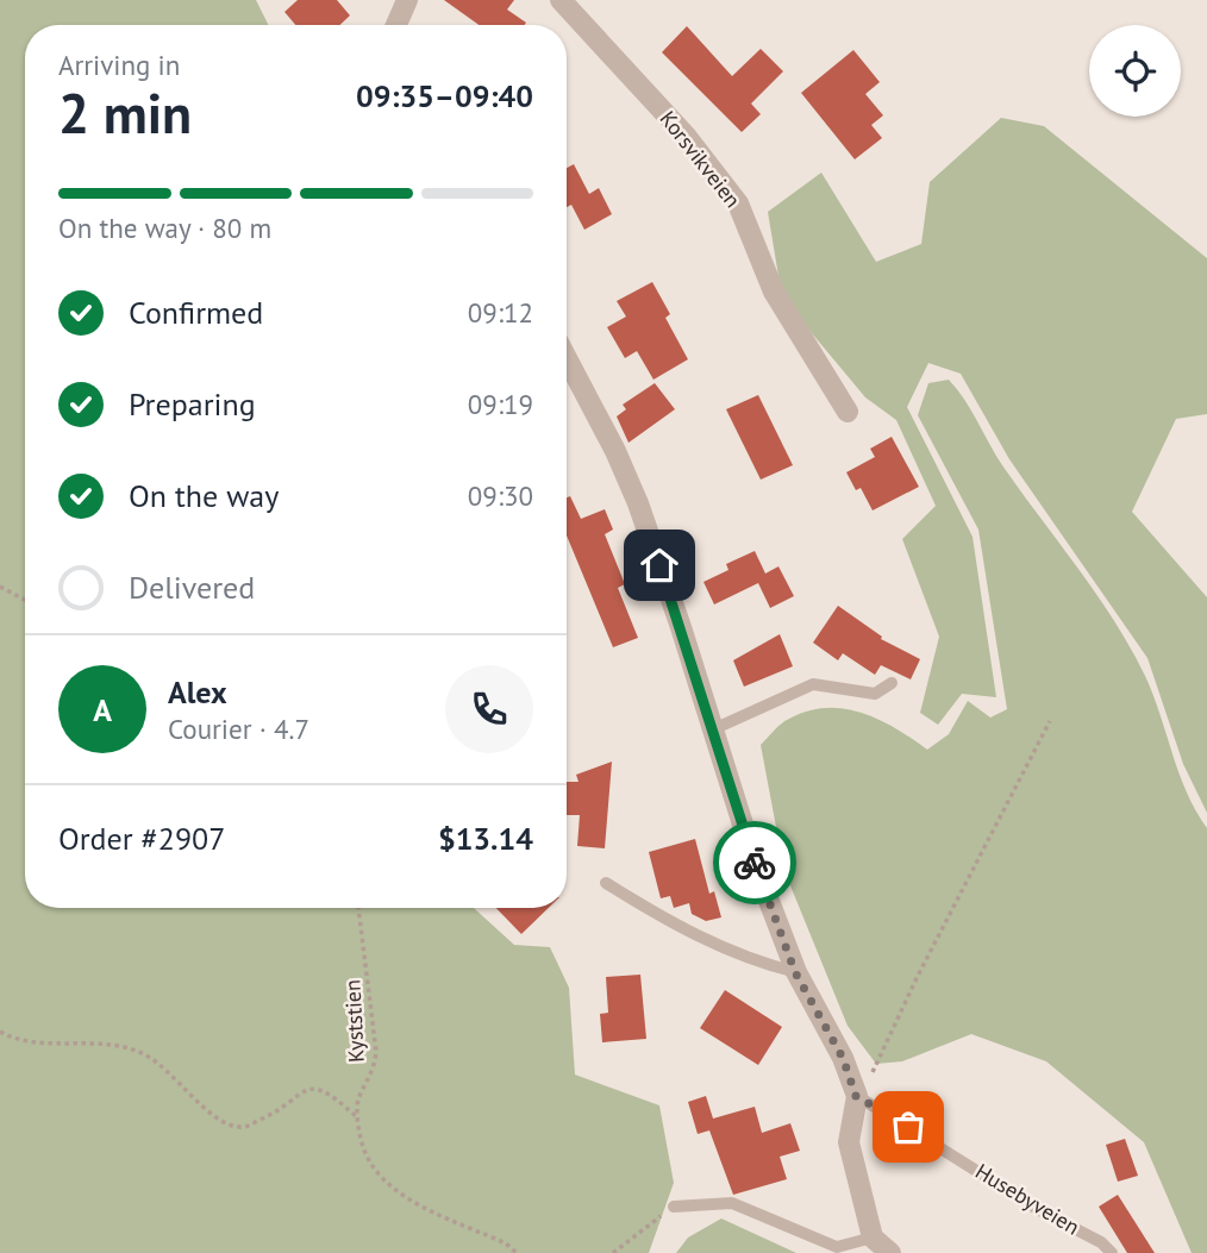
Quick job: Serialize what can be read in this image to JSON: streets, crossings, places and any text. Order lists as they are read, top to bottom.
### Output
{
  "streets": {
    "street": ["Korsvikveien"],
    "lane": ["Husebyveien"],
    "path": ["Kyststien"]
  },
  "page": {
    "heading": ["2 min", "Arriving in", "09:35–09:40"],
    "panel": [
      "Alex",
      "Courier · 4.7",
      "Order #2907",
      "$13.14"
    ],
    "bar": "On the way · 80 m",
    "list": [
      ["Confirmed", "09:12"],
      ["Preparing", "09:19"],
      ["On the way", "09:30"],
      "Delivered"
    ],
    "round": "A"
  }
}
